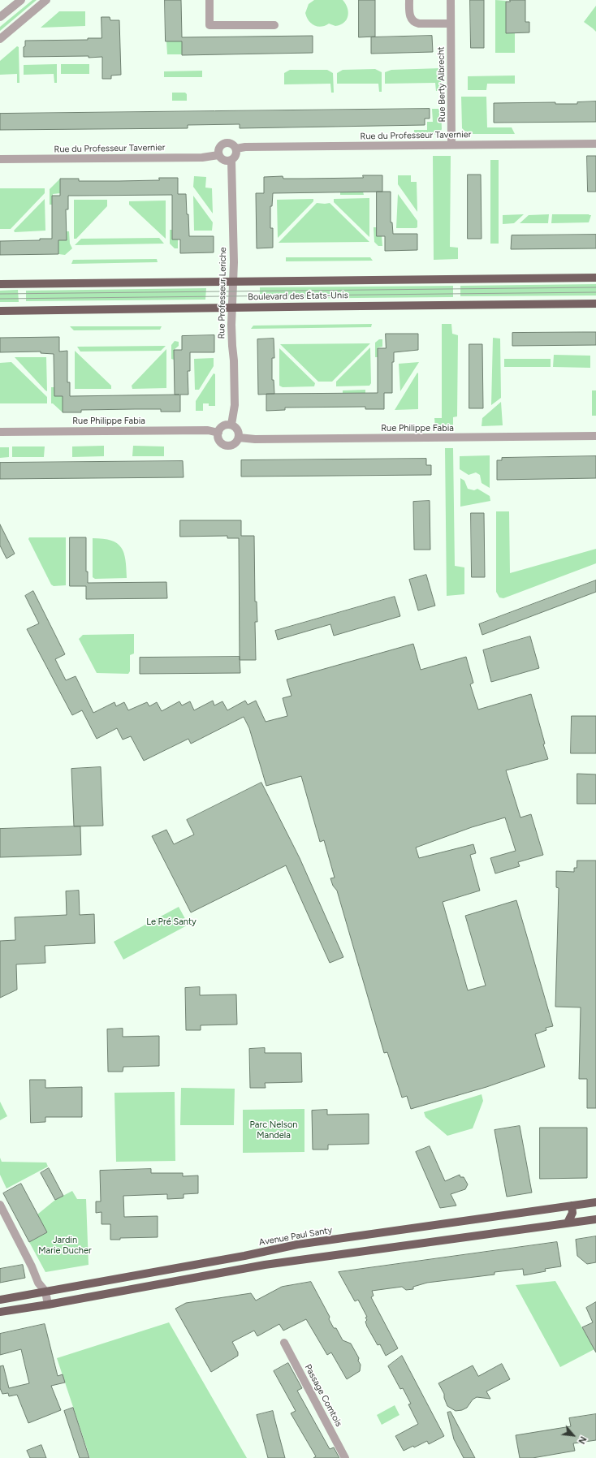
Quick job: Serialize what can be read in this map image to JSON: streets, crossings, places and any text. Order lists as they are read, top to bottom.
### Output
{
  "streets": {
    "main road": ["Boulevard des États-Unis", "Avenue Paul Santy"],
    "street": [
      "Rue Berty Albrecht",
      "Rue du Professeur Tavernier",
      "Rue Professeur Leriche",
      "Rue Philippe Fabia",
      "Passage Comtois"
    ]
  },
  "crossings": [
    ["Rue Berty Albrecht", "Rue du Professeur Tavernier"],
    ["Rue du Professeur Tavernier", "Rue Professeur Leriche"],
    ["Rue Professeur Leriche", "Boulevard des États-Unis"],
    ["Rue Professeur Leriche", "Rue Philippe Fabia"]
  ],
  "parks": ["Le Pré Santy", "Parc Nelson Mandela", "Jardin Marie Ducher"],
  "north": "bottom right"
}
